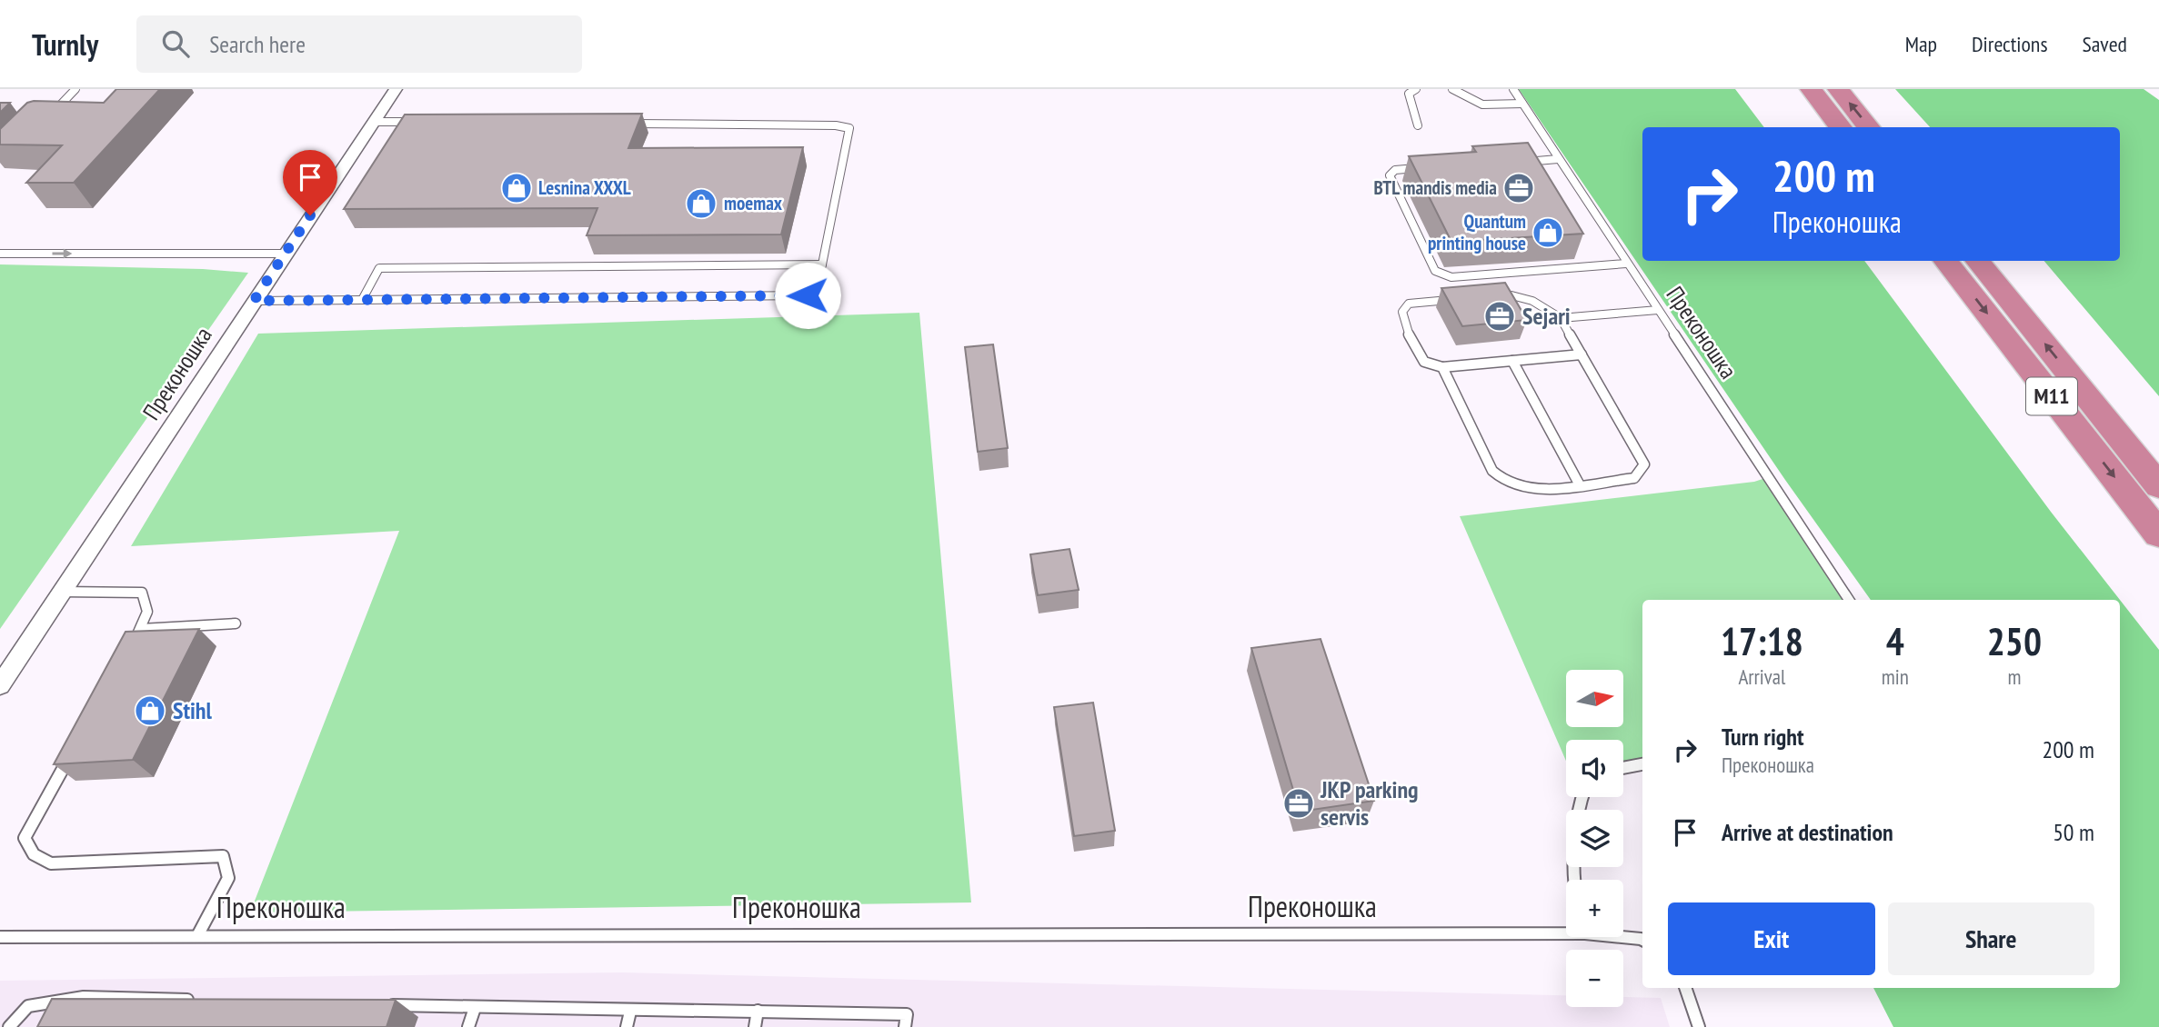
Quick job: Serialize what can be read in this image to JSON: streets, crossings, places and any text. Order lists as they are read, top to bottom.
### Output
{
  "streets": {
    "highway": ["M11"],
    "street": ["Преконошка"]
  },
  "places": {
    "shop": [
      "Lesnina XXXL",
      "moemax",
      "Quantum printing house",
      "Stihl"
    ],
    "office": ["BTL mandis media", "Sejari", "JKP parking servis"]
  },
  "north": "right",
  "page": {
    "header": "Turnly",
    "search": "Search here",
    "nav": ["Map", "Directions", "Saved"],
    "turn": ["200 m", "Преконошка"],
    "eta": [
      "17:18",
      "Arrival",
      "4",
      "min",
      "250",
      "m"
    ],
    "map_buttons": ["+", "−"],
    "list": [
      {
        "name": "Turn right",
        "note": "Преконошка",
        "value": "200 m"
      },
      {
        "name": "Arrive at destination",
        "value": "50 m"
      }
    ],
    "buttons": ["Exit", "Share"]
  }
}
